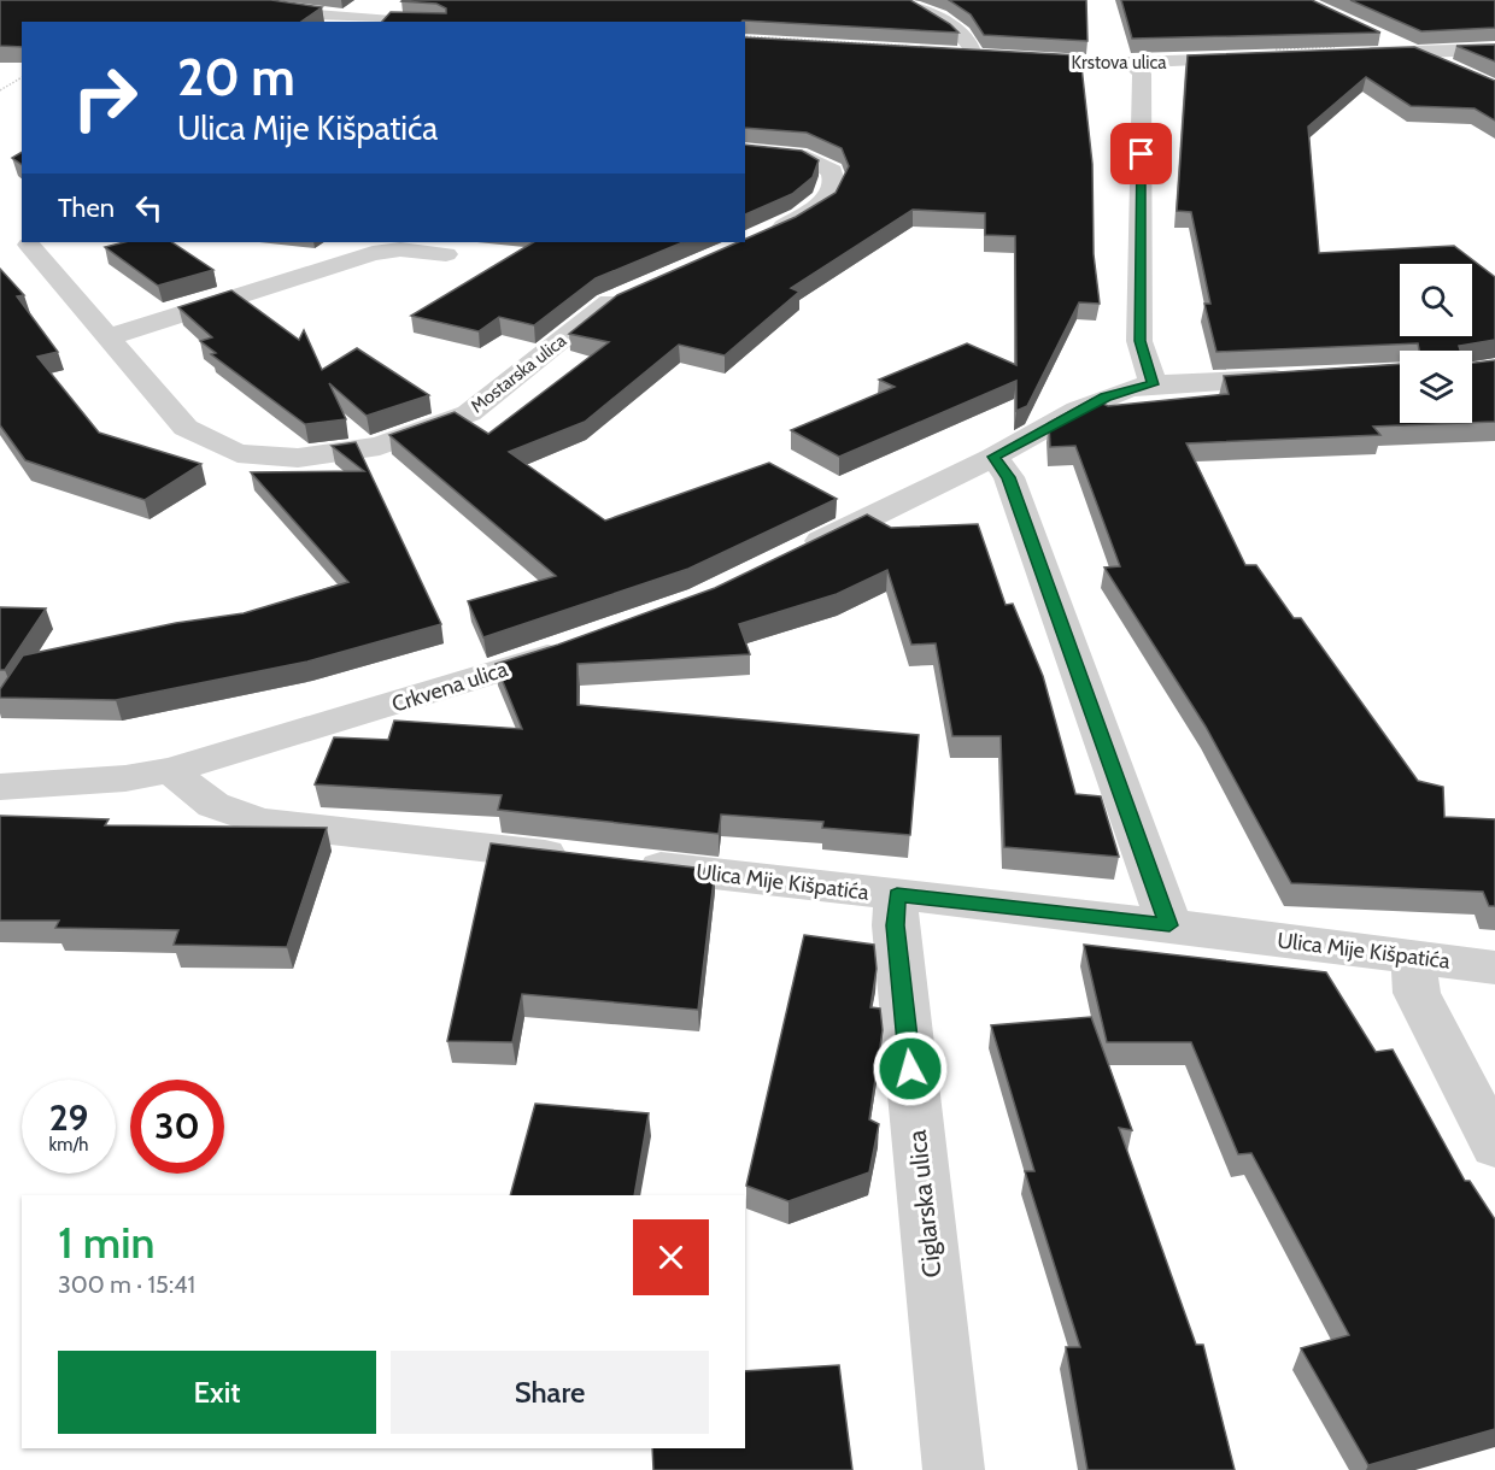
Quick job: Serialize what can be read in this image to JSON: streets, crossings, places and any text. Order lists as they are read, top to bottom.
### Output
{
  "streets": {
    "street": [
      "Krstova ulica",
      "Mostarska ulica",
      "Crkvena ulica",
      "Ulica Mije Kišpatića",
      "Ciglarska ulica"
    ]
  },
  "crossings": [
    ["Ulica Mije Kišpatića", "Ciglarska ulica"]
  ],
  "page": {
    "turn": ["20 m", "Ulica Mije Kišpatića"],
    "then": "Then",
    "speed": "29 km/h",
    "limit": "30",
    "heading": ["1 min", "300 m · 15:41"],
    "buttons": ["Exit", "Share"]
  }
}
